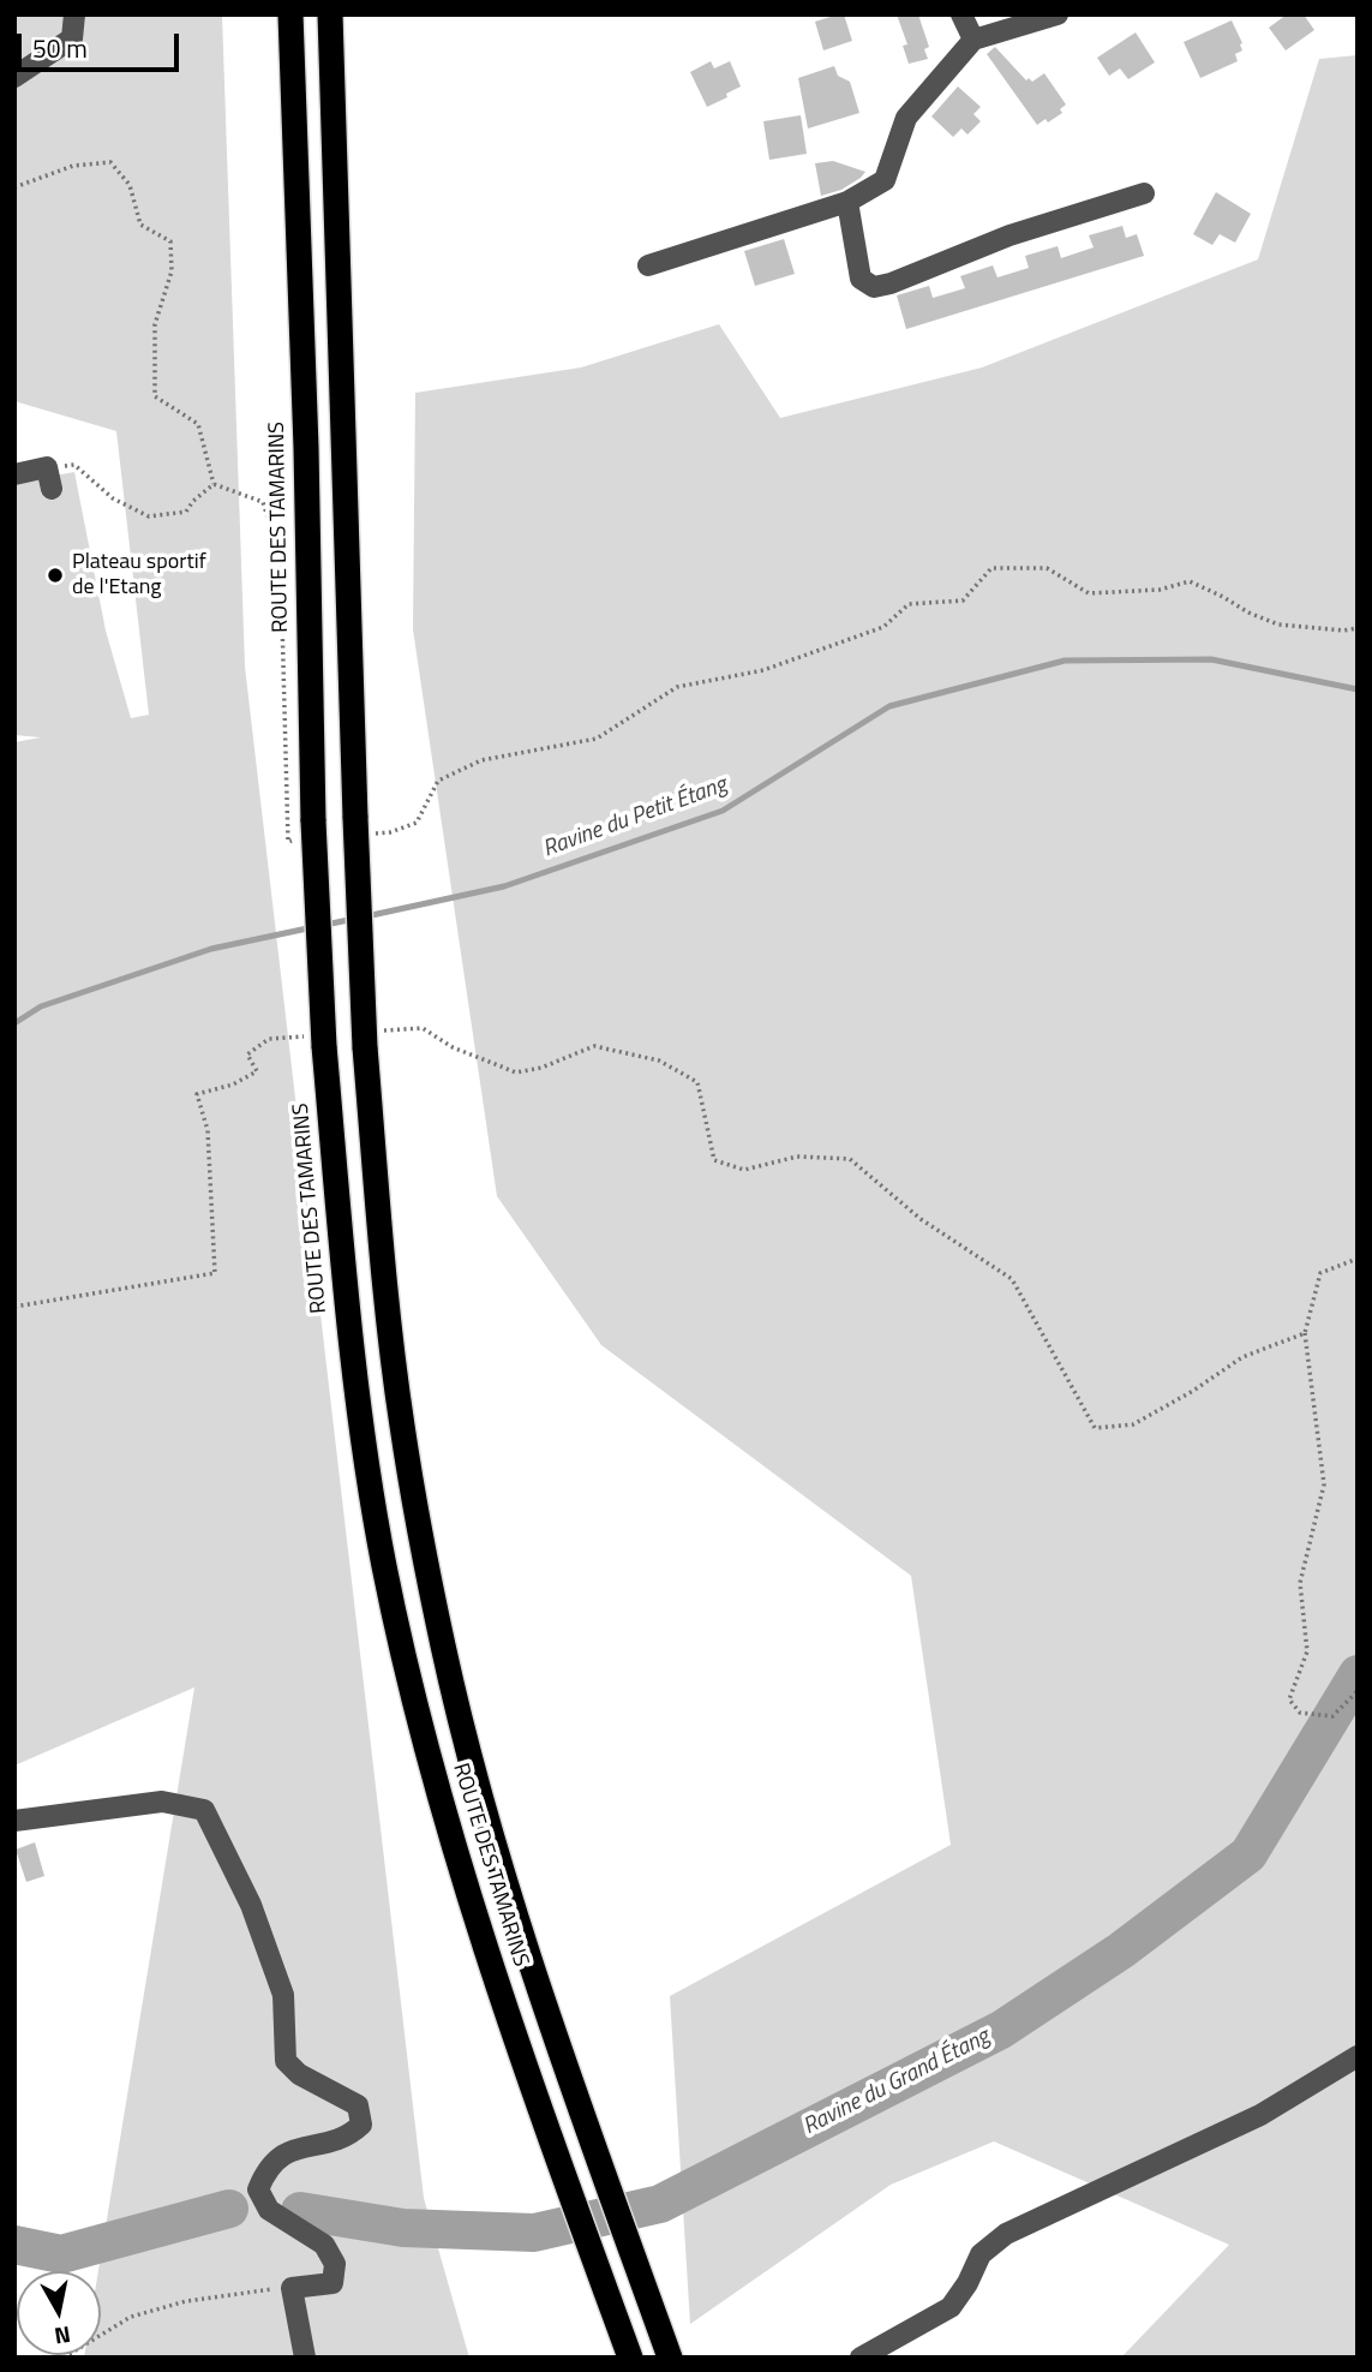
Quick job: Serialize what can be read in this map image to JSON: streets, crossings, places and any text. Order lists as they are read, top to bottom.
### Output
{
  "streets": {
    "highway": ["ROUTE DES TAMARINS"]
  },
  "water": ["Ravine du Petit Étang", "Ravine du Grand Étang"],
  "places": ["Plateau sportif de l'Etang"],
  "scale_bar": "50 m",
  "north": "bottom"
}
